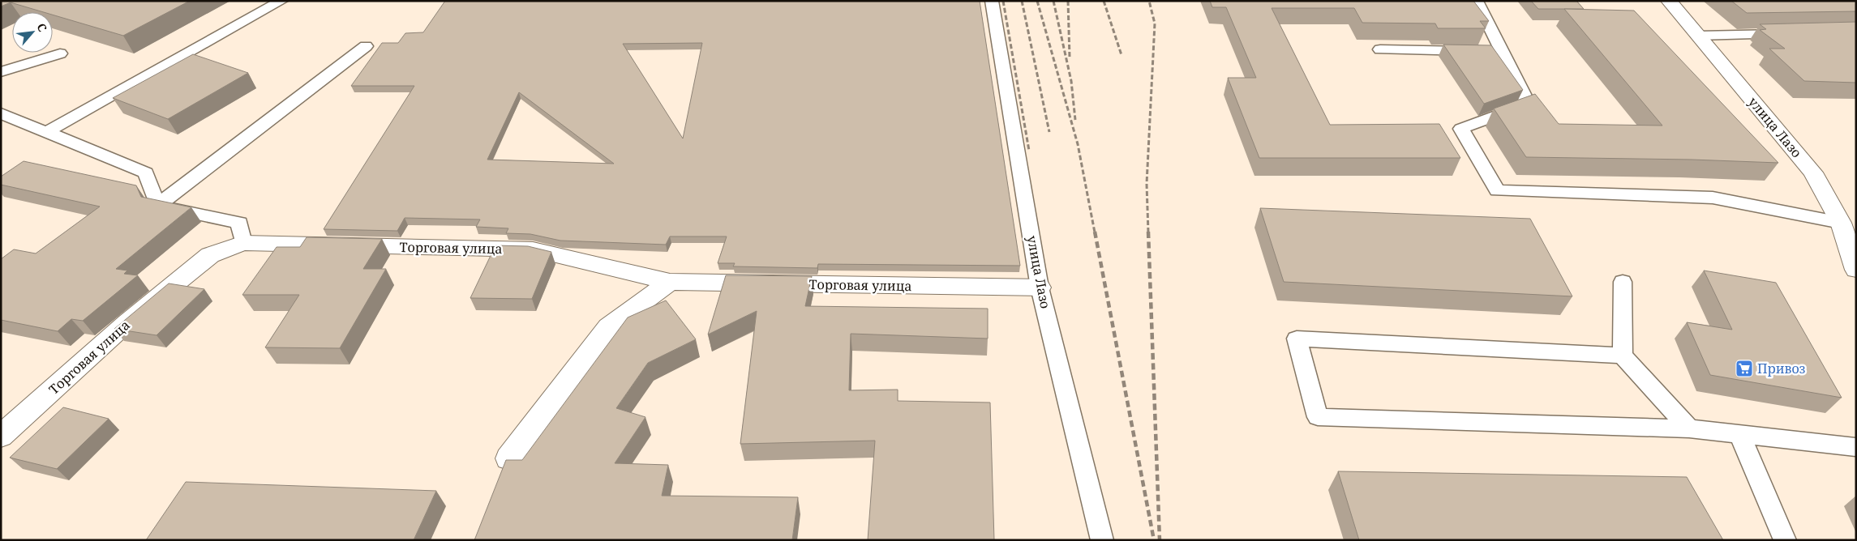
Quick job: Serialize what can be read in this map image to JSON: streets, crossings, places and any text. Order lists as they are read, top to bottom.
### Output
{
  "streets": {
    "street": ["улица Лазо", "Торговая улица"]
  },
  "crossings": [
    ["улица Лазо", "Торговая улица"]
  ],
  "places": {
    "supermarket": ["Привоз"]
  },
  "north": "top right"
}
